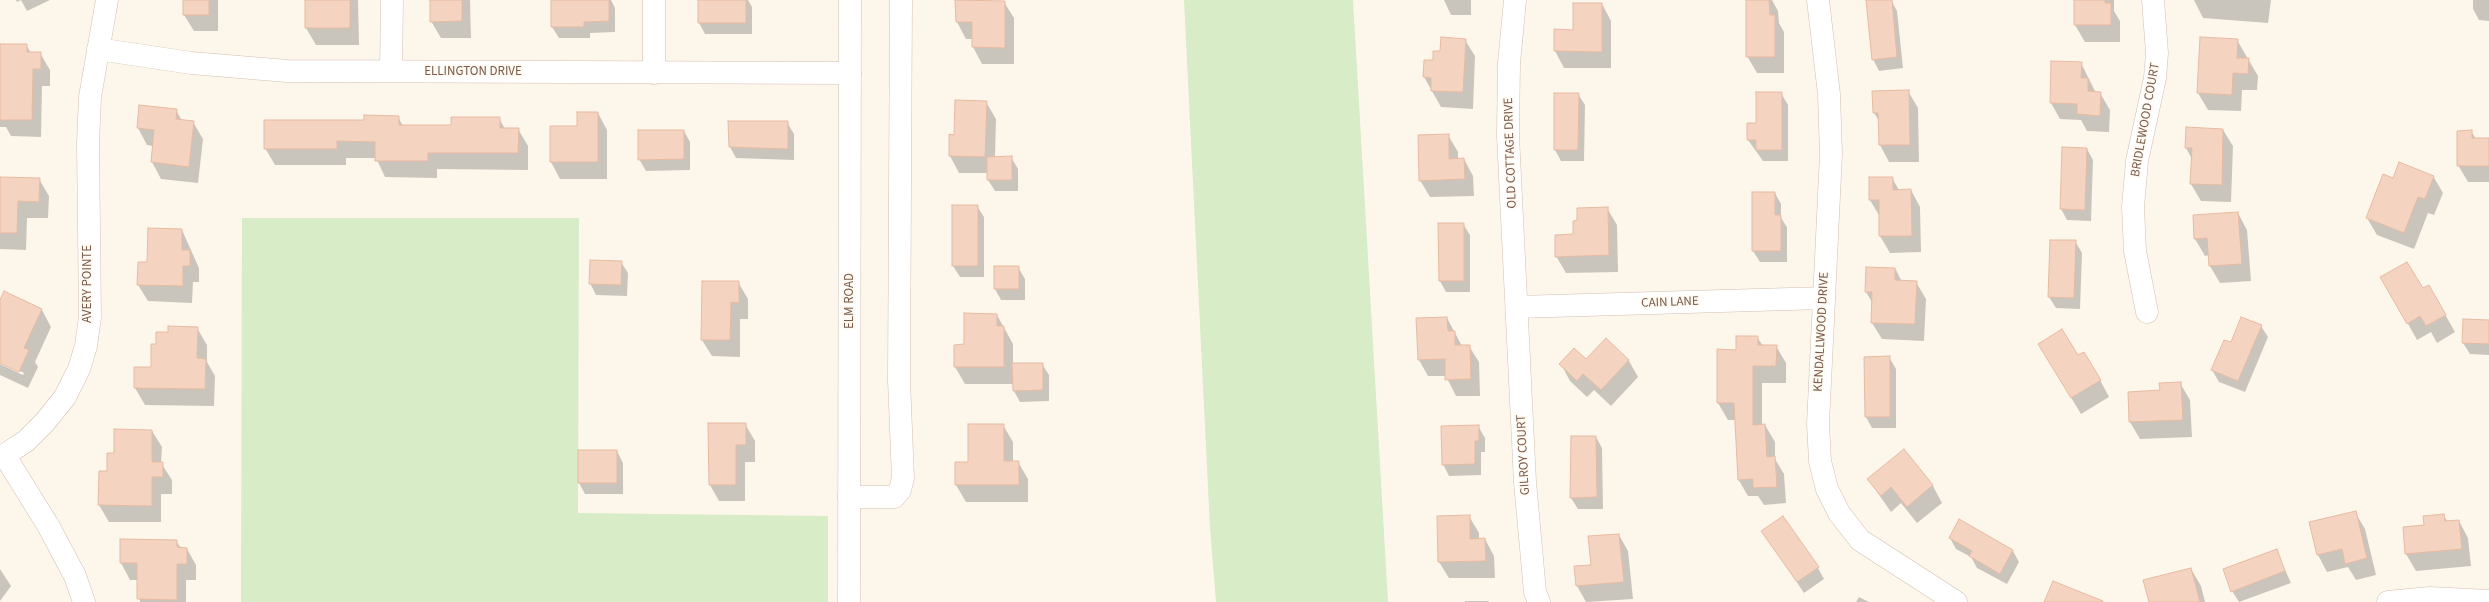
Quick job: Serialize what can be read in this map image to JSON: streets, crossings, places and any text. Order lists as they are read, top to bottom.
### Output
{
  "streets": {
    "street": [
      "ELLINGTON DRIVE",
      "BRIDLEWOOD COURT",
      "OLD COTTAGE DRIVE",
      "AVERY POINTE",
      "ELM ROAD",
      "CAIN LANE",
      "KENDALLWOOD DRIVE",
      "GILROY COURT"
    ]
  },
  "crossings": [
    ["ELLINGTON DRIVE", "AVERY POINTE"],
    ["ELLINGTON DRIVE", "ELM ROAD"],
    ["OLD COTTAGE DRIVE", "CAIN LANE"],
    ["OLD COTTAGE DRIVE", "GILROY COURT"],
    ["CAIN LANE", "KENDALLWOOD DRIVE"],
    ["CAIN LANE", "GILROY COURT"]
  ]
}
